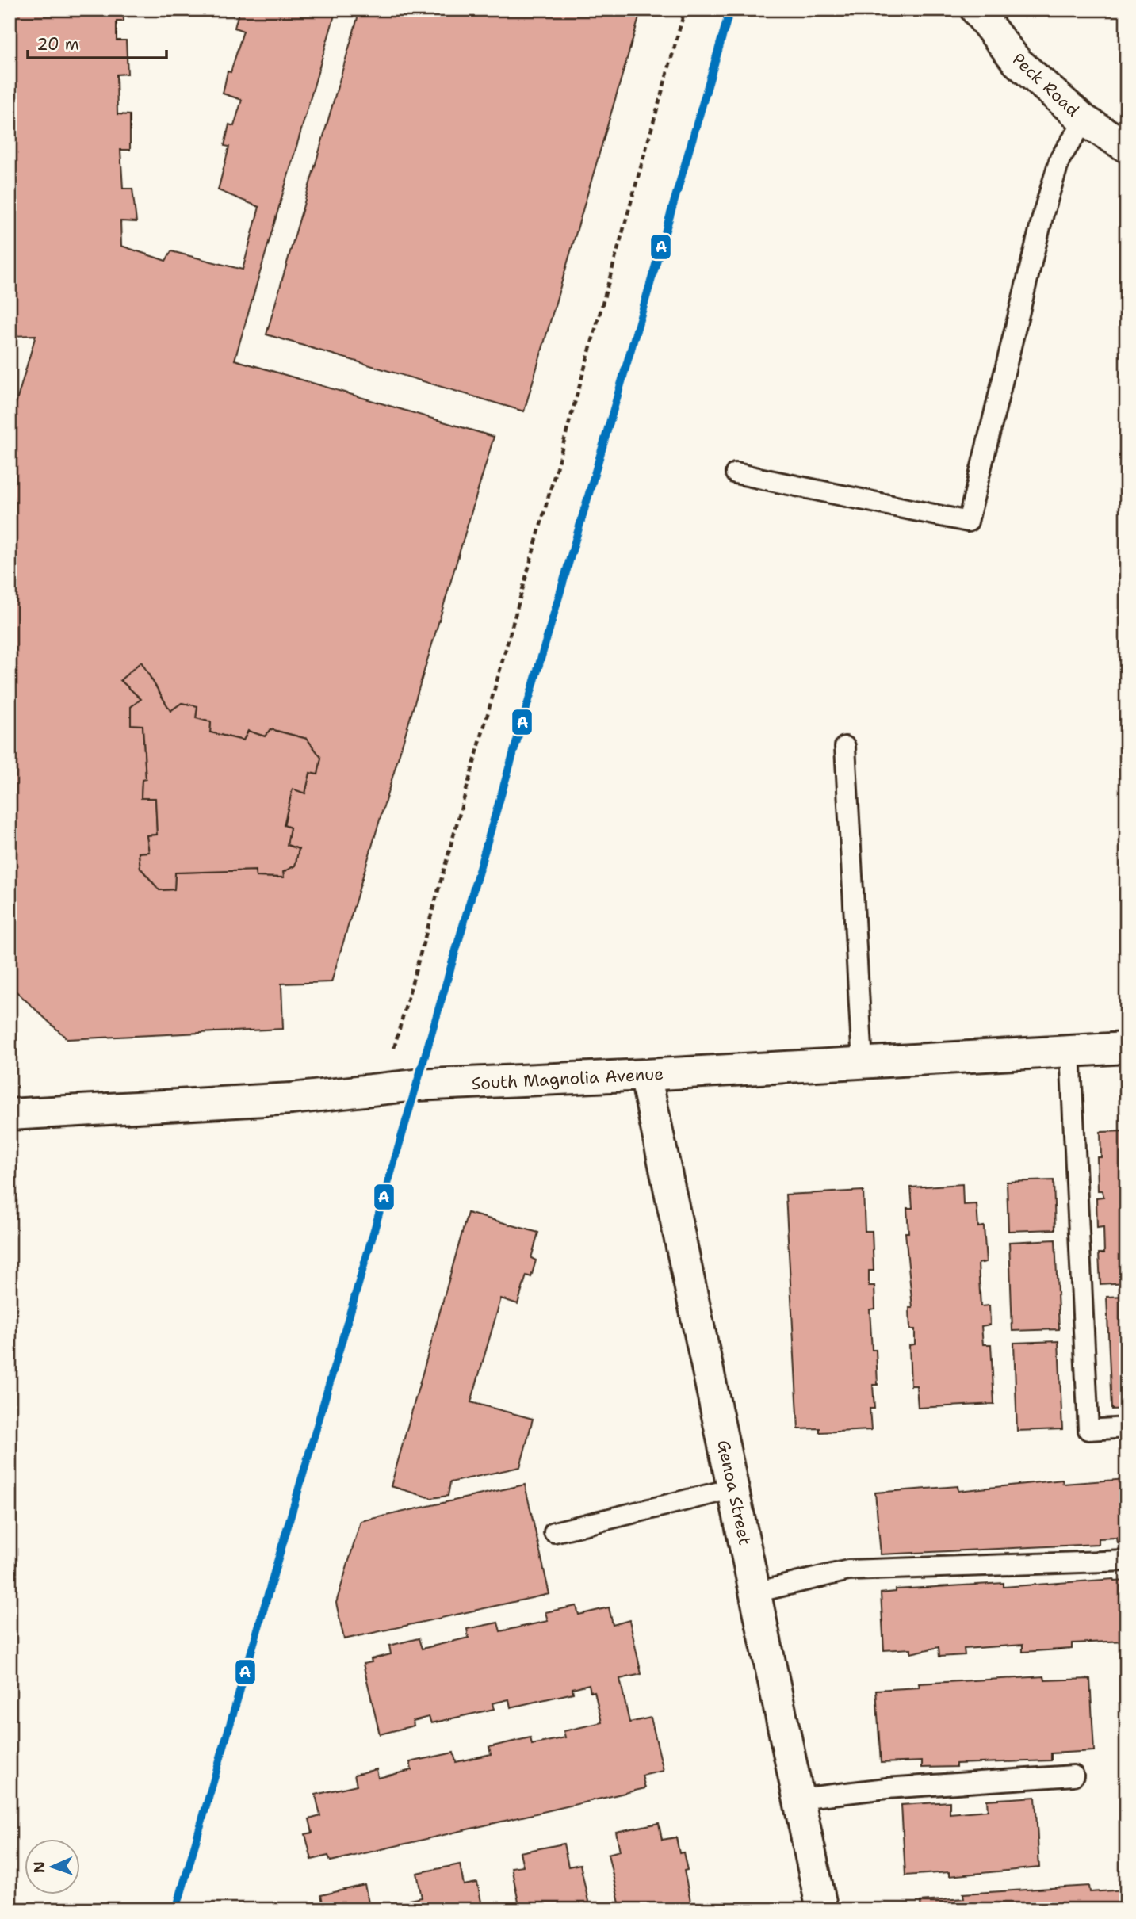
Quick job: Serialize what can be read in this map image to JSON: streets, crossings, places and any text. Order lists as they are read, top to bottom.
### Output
{
  "streets": {
    "street": ["Peck Road", "South Magnolia Avenue", "Genoa Street"]
  },
  "crossings": [
    ["South Magnolia Avenue", "Genoa Street"]
  ],
  "lines": ["transit line A"],
  "scale_bar": "20 m",
  "north": "left"
}
